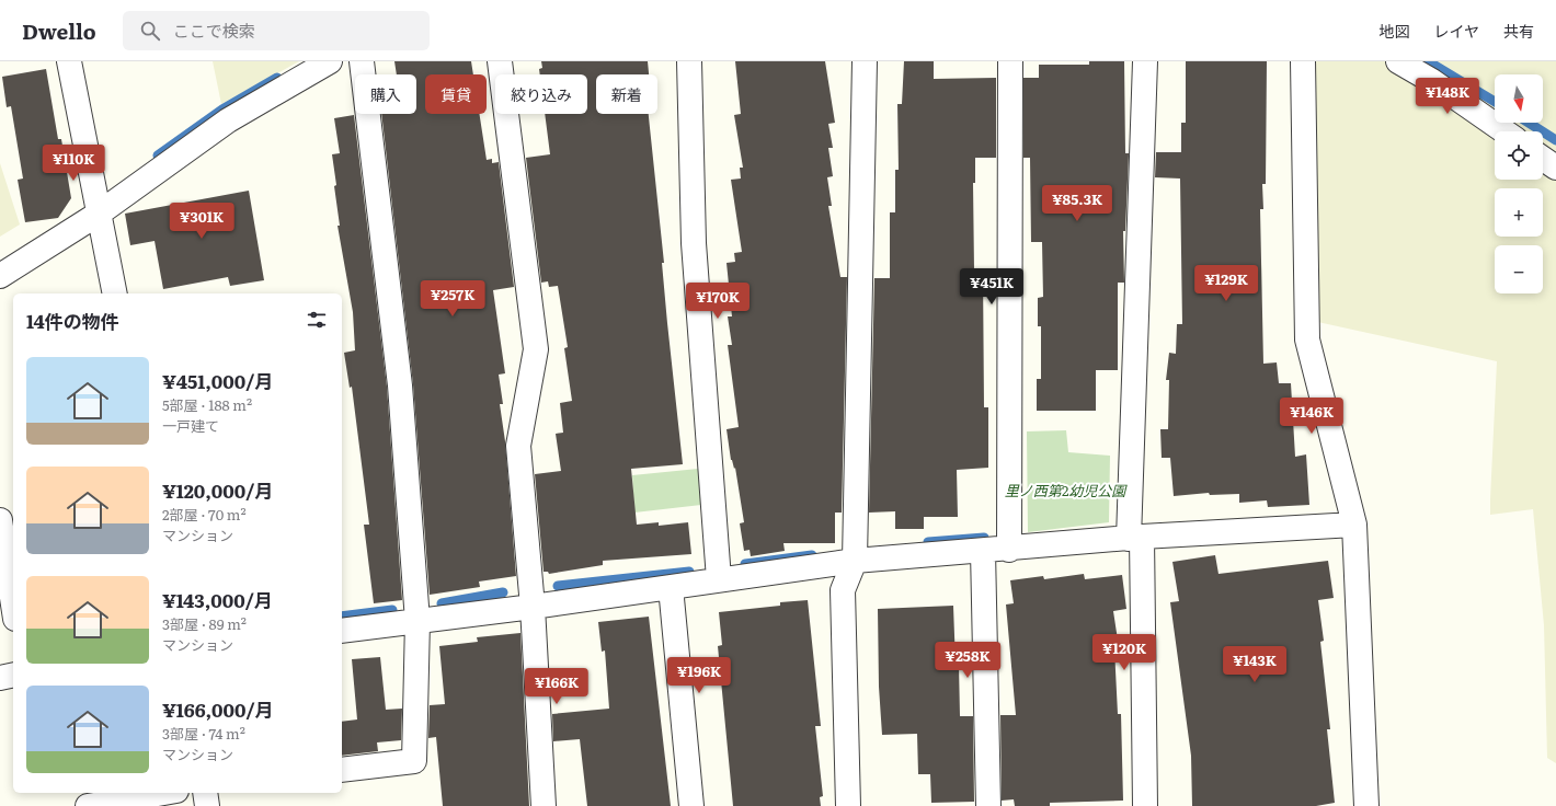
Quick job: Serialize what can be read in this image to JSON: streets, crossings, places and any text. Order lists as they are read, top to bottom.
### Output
{
  "parks": ["里ノ西第2幼児公園"],
  "north": "bottom",
  "page": {
    "header": "Dwello",
    "search": "ここで検索",
    "nav": ["地図", "レイヤ", "共有"],
    "map_buttons": ["+", "−"],
    "chip": [
      "購入",
      "賃貸",
      "絞り込み",
      "新着"
    ],
    "price": [
      "¥148K",
      "¥110K",
      "¥85.3K",
      "¥301K",
      "¥129K",
      "¥451K",
      "¥257K",
      "¥170K",
      "¥146K",
      "¥120K",
      "¥258K",
      "¥143K",
      "¥196K",
      "¥166K"
    ],
    "heading": "14件の物件",
    "list": [
      {
        "name": "¥451,000/月",
        "note": "5部屋 · 188 m² · 一戸建て"
      },
      {
        "name": "¥120,000/月",
        "note": "2部屋 · 70 m² · マンション"
      },
      {
        "name": "¥143,000/月",
        "note": "3部屋 · 89 m² · マンション"
      },
      {
        "name": "¥166,000/月",
        "note": "3部屋 · 74 m² · マンション"
      }
    ]
  }
}
